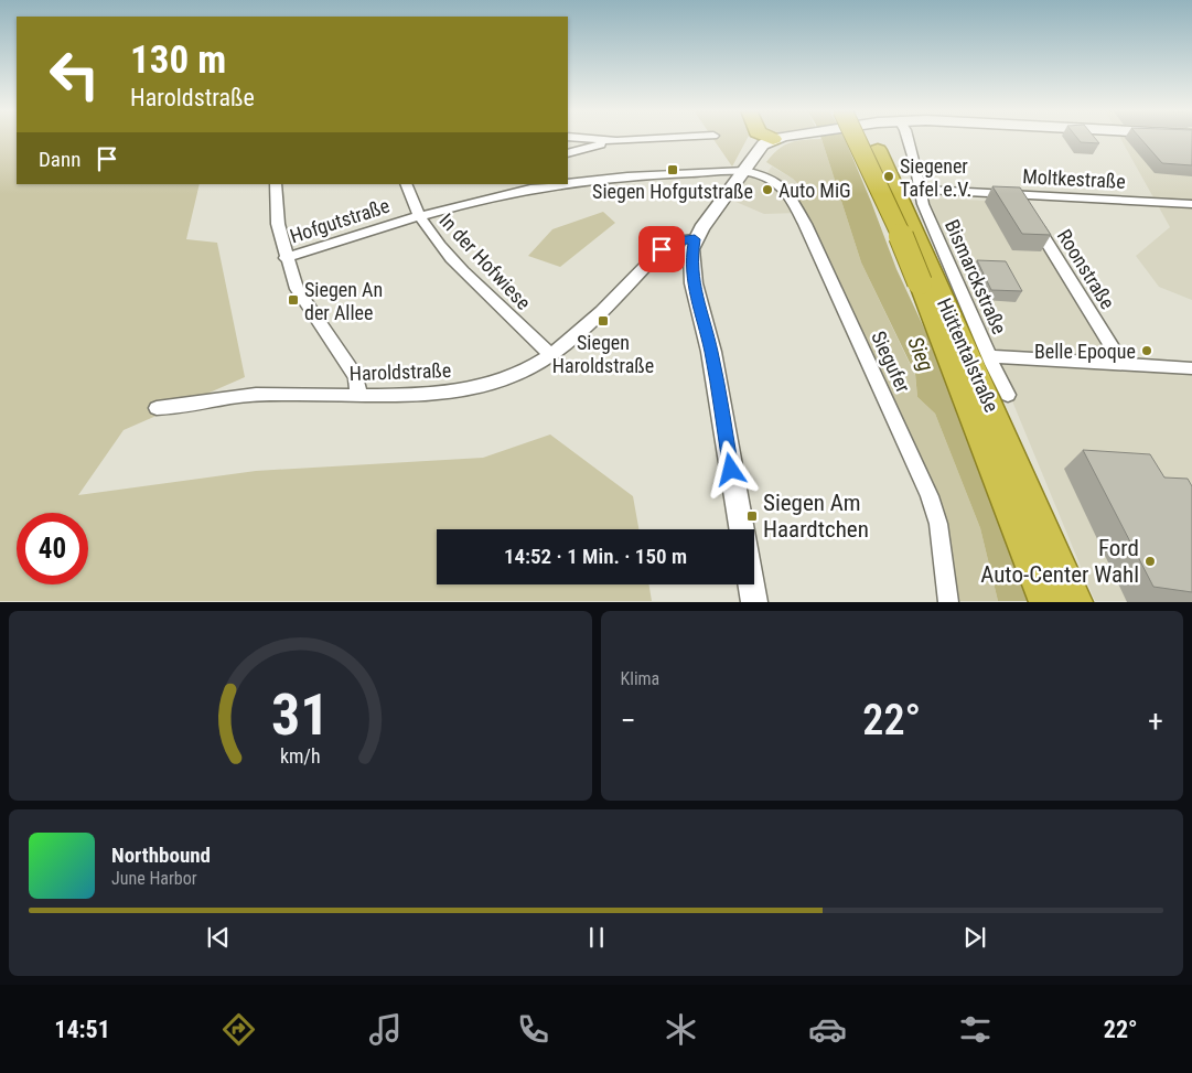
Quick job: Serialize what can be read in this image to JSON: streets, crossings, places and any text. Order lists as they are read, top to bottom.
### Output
{
  "streets": {
    "highway": ["Hüttentalstraße"],
    "street": [
      "Moltkestraße",
      "Hofgutstraße",
      "In der Hofwiese",
      "Roonstraße",
      "Bismarckstraße",
      "Siegufer",
      "Haroldstraße"
    ]
  },
  "crossings": [
    ["Moltkestraße", "Roonstraße"],
    ["Moltkestraße", "Bismarckstraße"],
    ["Hofgutstraße", "In der Hofwiese"],
    ["Hofgutstraße", "Siegufer"],
    ["In der Hofwiese", "Haroldstraße"]
  ],
  "water": ["Sieg"],
  "places": {
    "transit": [
      "Siegen Hofgutstraße",
      "Siegen An der Allee",
      "Siegen Haroldstraße",
      "Siegen Am Haardtchen"
    ],
    "other": [
      "Siegener Tafel e.V.",
      "Auto MiG",
      "Belle Epoque",
      "Ford Auto-Center Wahl"
    ]
  },
  "page": {
    "turn": ["130 m", "Haroldstraße"],
    "then": "Dann",
    "limit": "40",
    "trip": "14:52 · 1 Min. · 150 m",
    "tile": "Klima",
    "heat": ["−", "22°", "+"],
    "song": ["Northbound", "June Harbor"],
    "tabs": ["14:51", "22°"],
    "gauge": ["31", "km/h"]
  }
}
